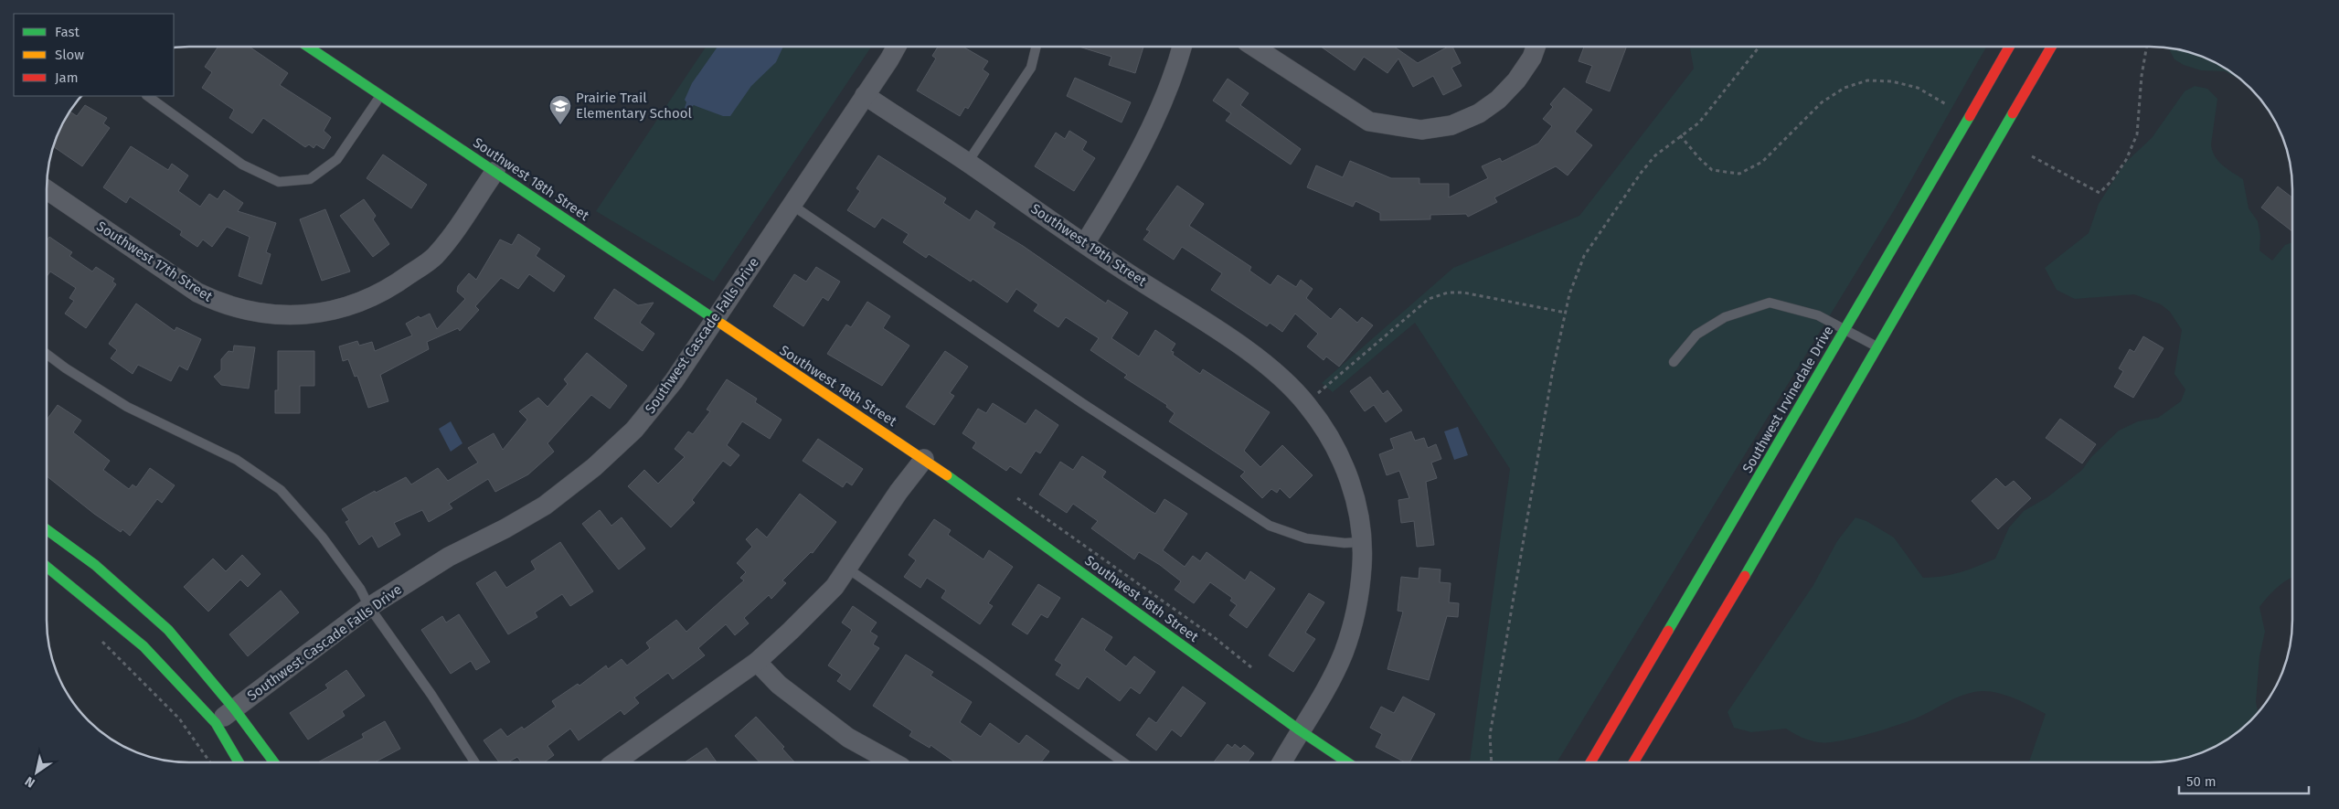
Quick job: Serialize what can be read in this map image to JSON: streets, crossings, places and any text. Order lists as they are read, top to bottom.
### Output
{
  "streets": {
    "street": [
      "Southwest 18th Street",
      "Southwest 19th Street",
      "Southwest 17th Street",
      "Southwest Cascade Falls Drive",
      "Southwest Irvinedale Drive"
    ]
  },
  "crossings": [
    ["Southwest 18th Street", "Southwest 19th Street"],
    ["Southwest 18th Street", "Southwest 17th Street"],
    ["Southwest 18th Street", "Southwest Cascade Falls Drive"],
    ["Southwest 19th Street", "Southwest Cascade Falls Drive"]
  ],
  "places": {
    "school or university": ["Prairie Trail Elementary School"]
  },
  "legend": ["Fast", "Slow", "Jam"],
  "scale_bar": "50 m",
  "north": "bottom left"
}
